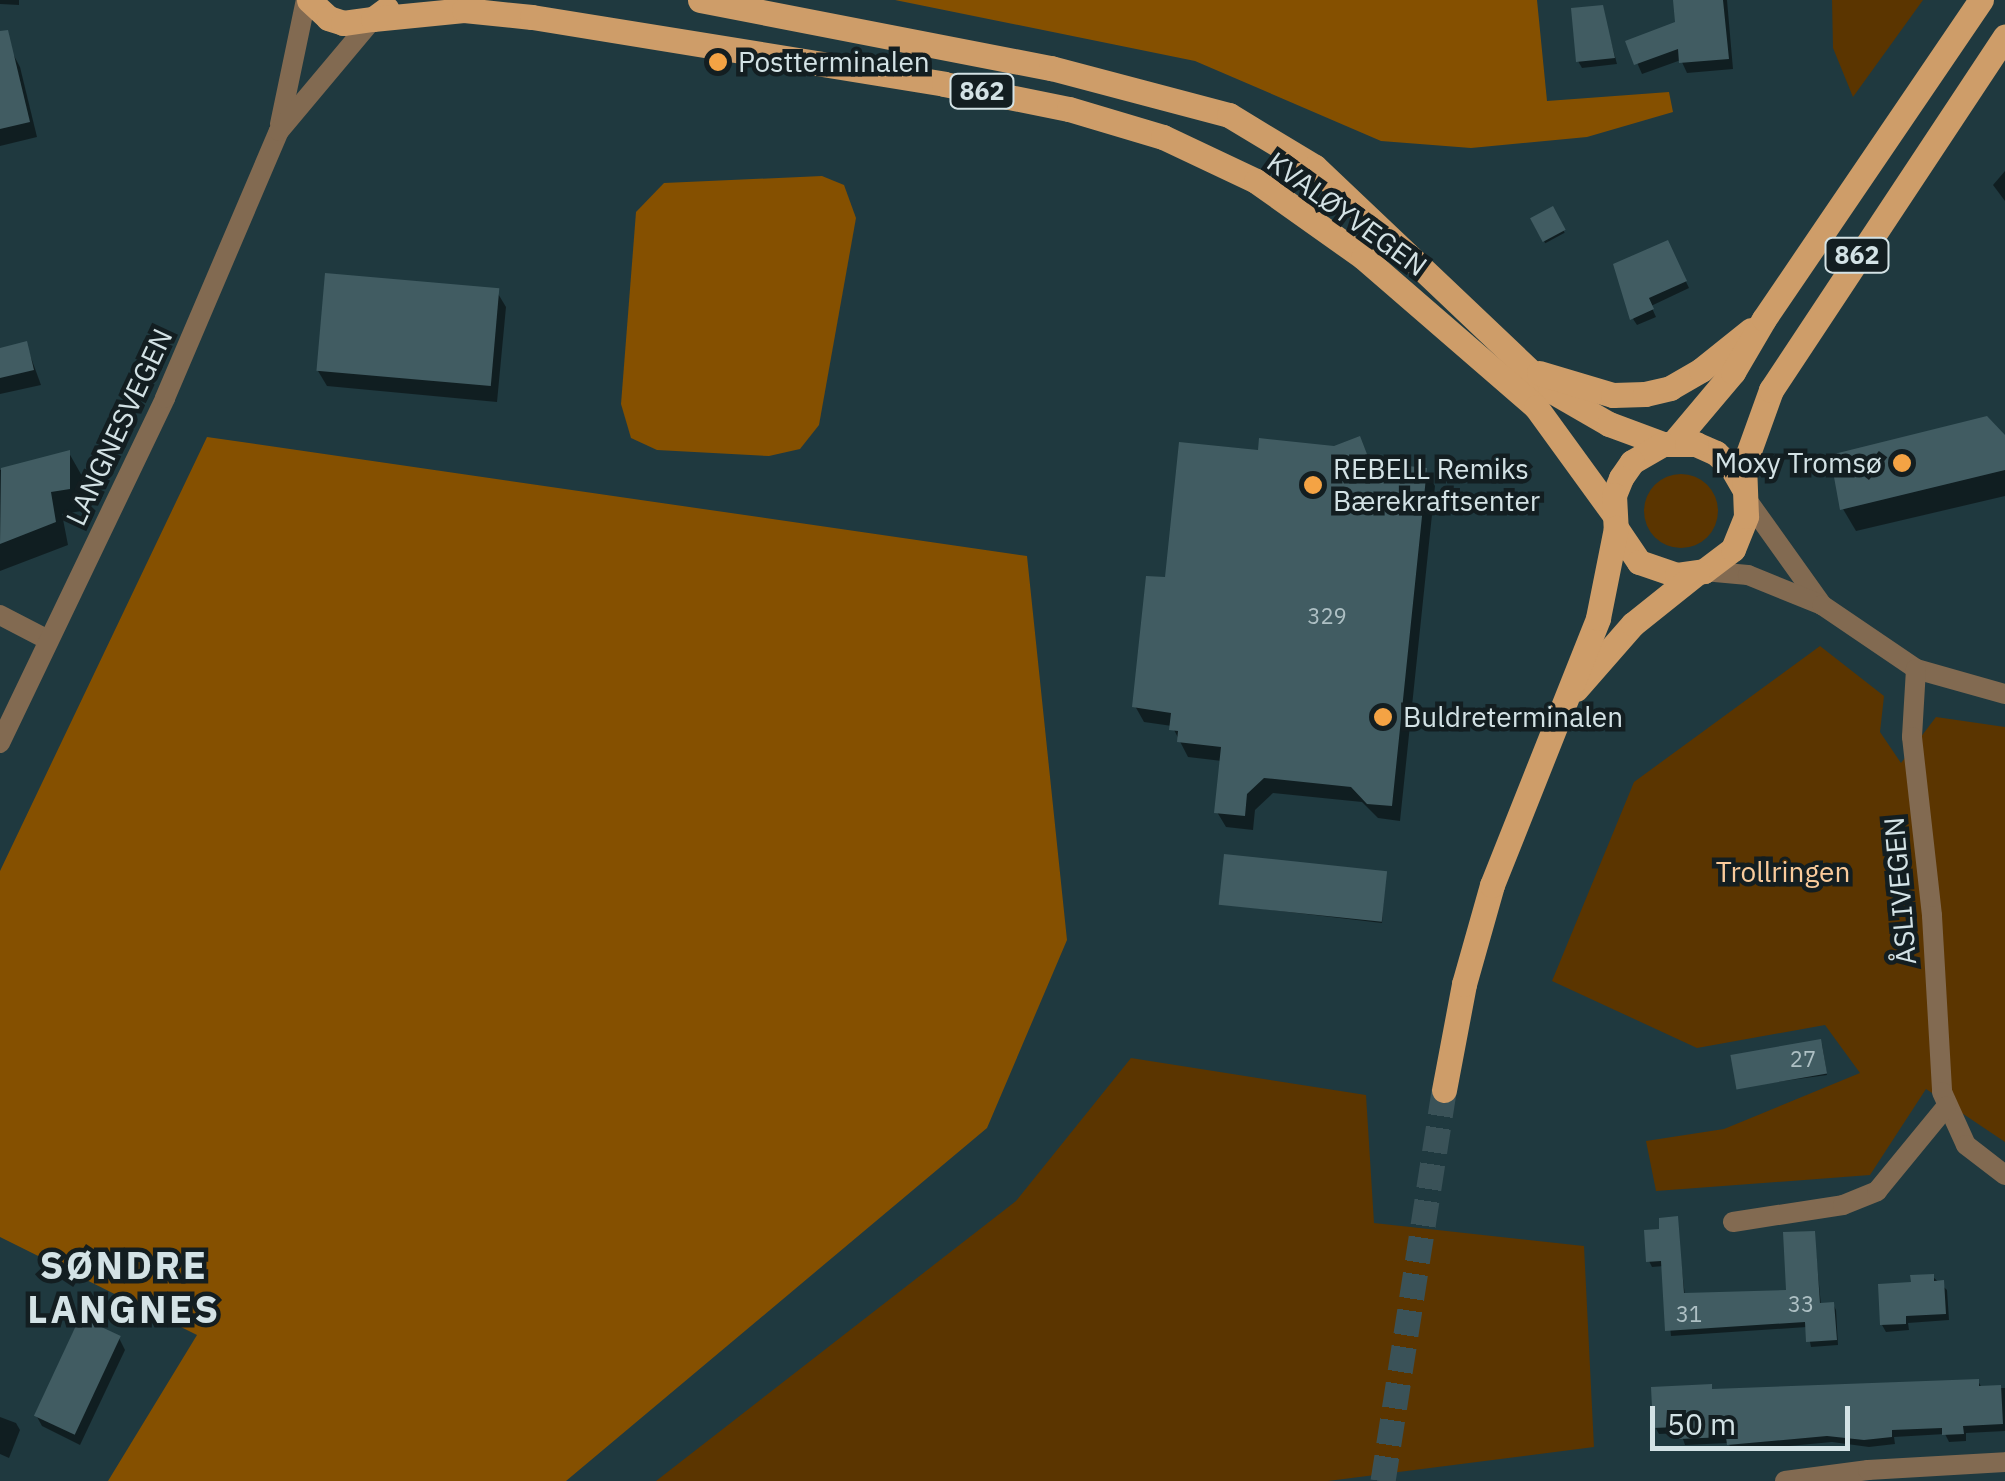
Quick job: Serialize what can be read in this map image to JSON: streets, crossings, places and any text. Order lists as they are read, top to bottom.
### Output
{
  "streets": {
    "main road": ["862", "KVALØYVEGEN"],
    "street": ["LANGNESVEGEN", "ÅSLIVEGEN"]
  },
  "crossings": [
    ["862", "KVALØYVEGEN"],
    ["862", "LANGNESVEGEN"],
    ["KVALØYVEGEN", "LANGNESVEGEN"]
  ],
  "districts": ["SØNDRE LANGNES"],
  "parks": ["Trollringen"],
  "places": [
    "Postterminalen",
    "Moxy Tromsø",
    "REBELL Remiks Bærekraftsenter",
    "Buldreterminalen"
  ],
  "house_numbers": [
    "329",
    "27",
    "33",
    "31"
  ],
  "scale_bar": "50 m"
}
